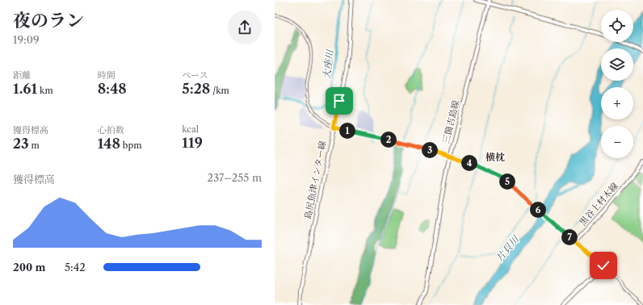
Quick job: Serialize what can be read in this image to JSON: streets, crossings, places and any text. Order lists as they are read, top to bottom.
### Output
{
  "streets": {
    "main road": ["三箇吉島線", "島尻魚津インター線", "黒谷上村木線"]
  },
  "districts": ["横枕"],
  "water": ["大座川", "片貝川"],
  "page": {
    "heading": ["夜のラン", "19:09"],
    "map_buttons": ["+", "−"],
    "stats": [
      ["距離", "1.61 km"],
      ["時間", "8:48"],
      ["ペース", "5:28 /km"],
      ["獲得標高", "23 m"],
      ["心拍数", "148 bpm"],
      ["kcal", "119"]
    ],
    "pins": [
      "1",
      "2",
      "3",
      "4",
      "5",
      "6",
      "7"
    ],
    "chart": ["獲得標高", "237–255 m"],
    "list": [
      {
        "name": "200 m",
        "note": "5:42"
      }
    ]
  }
}
